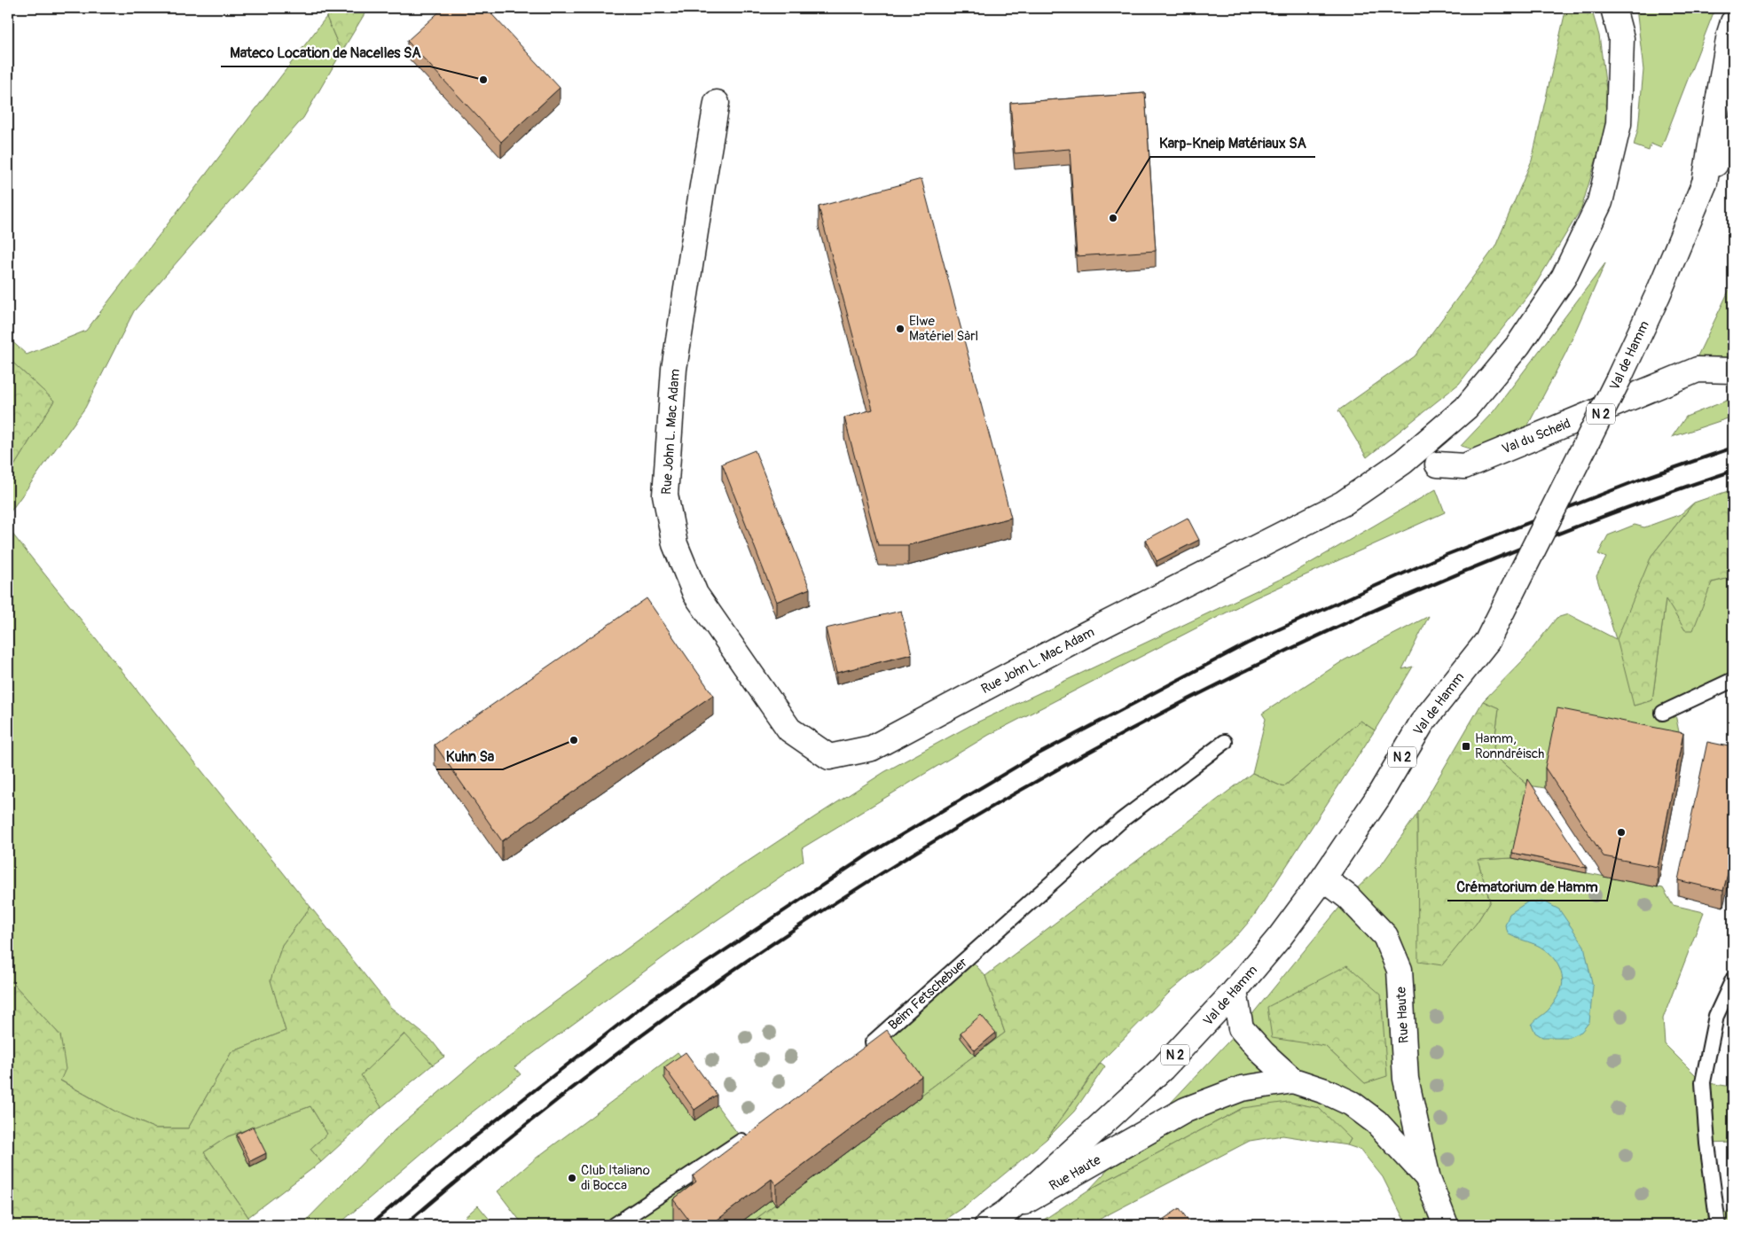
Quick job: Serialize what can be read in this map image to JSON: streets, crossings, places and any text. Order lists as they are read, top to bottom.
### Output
{
  "streets": {
    "main road": [
      "Val de Hamm",
      "N 2",
      "Rue John L. Mac Adam",
      "Val du Scheid",
      "Rue Haute"
    ],
    "lane": ["Beim Fetschebuer"]
  },
  "crossings": [
    ["Val de Hamm", "Rue Haute"]
  ],
  "places": {
    "other": [
      "Mateco Location de Nacelles SA",
      "Karp-Kneip Matériaux SA",
      "Elwe Matériel Sàrl",
      "Kuhn Sa",
      "Crématorium de Hamm",
      "Club Italiano di Bocca"
    ],
    "transit": ["Hamm, Ronndréisch"]
  }
}
